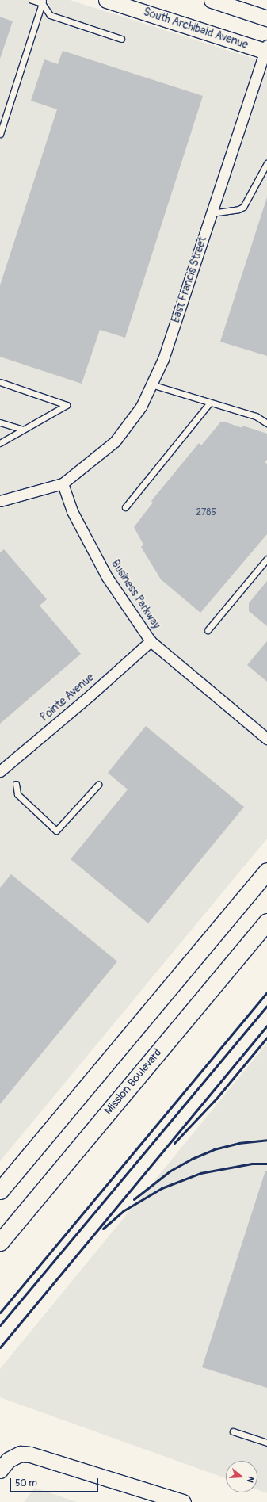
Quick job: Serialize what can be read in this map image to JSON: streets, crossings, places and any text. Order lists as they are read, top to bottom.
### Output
{
  "streets": {
    "main road": ["South Archibald Avenue", "Mission Boulevard"],
    "street": ["East Francis Street", "Business Parkway", "Pointe Avenue"]
  },
  "crossings": [
    ["South Archibald Avenue", "East Francis Street"],
    ["East Francis Street", "Business Parkway"],
    ["Business Parkway", "Pointe Avenue"]
  ],
  "house_numbers": ["2785"],
  "scale_bar": "50 m",
  "north": "right"
}
